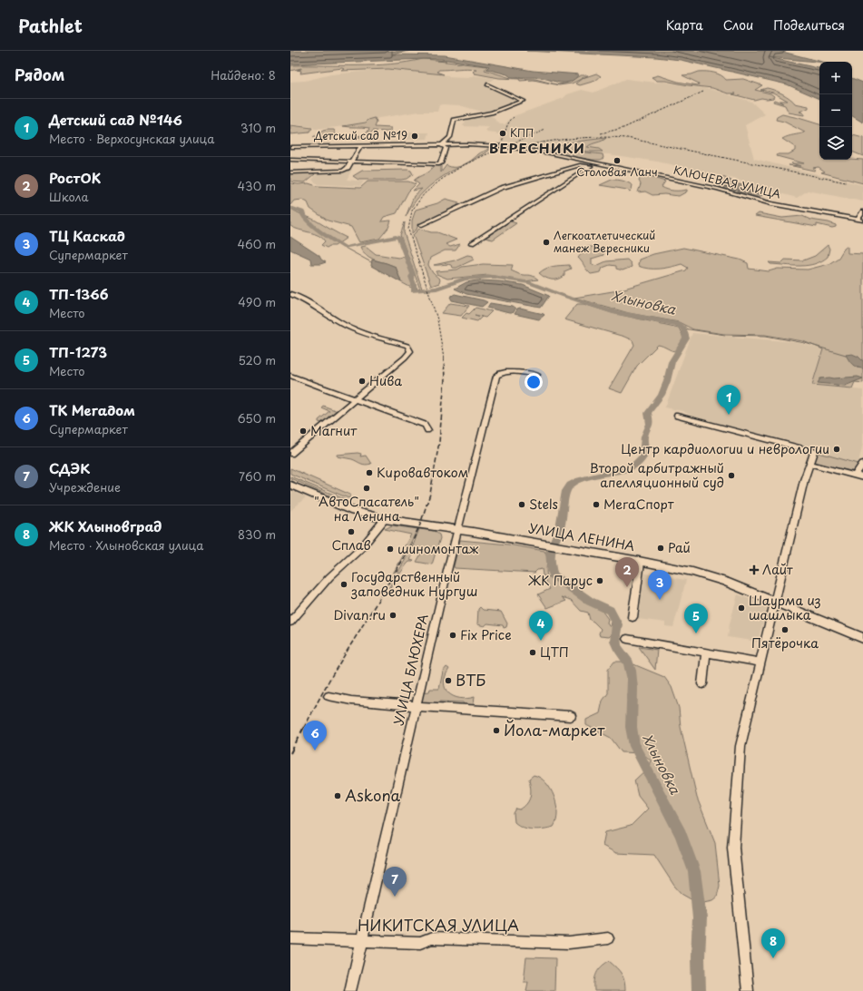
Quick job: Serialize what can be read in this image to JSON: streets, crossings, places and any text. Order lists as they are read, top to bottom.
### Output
{
  "streets": {
    "main road": ["УЛИЦА ЛЕНИНА"],
    "street": ["КЛЮЧЕВАЯ УЛИЦА", "УЛИЦА БЛЮХЕРА", "НИКИТСКАЯ УЛИЦА"]
  },
  "crossings": [
    ["УЛИЦА ЛЕНИНА", "УЛИЦА БЛЮХЕРА"],
    ["УЛИЦА БЛЮХЕРА", "НИКИТСКАЯ УЛИЦА"]
  ],
  "districts": ["ВЕРЕСНИКИ"],
  "water": ["Хлыновка"],
  "places": {
    "other": [
      "КПП",
      "Детский сад №19",
      "Столовая Ланч",
      "Легкоатлетический манеж Вересники",
      "Нива",
      "Магнит",
      "Центр кардиологии и неврологии",
      "Кировавтоком",
      "Второй арбитражный апелляционный суд",
      "\"АвтоСпасатель\" на Ленина",
      "Stels",
      "МегаСпорт",
      "Сплав",
      "Рай",
      "шиномонтаж",
      "ЖК Парус",
      "Государственный заповедник Нургуш",
      "Шаурма из шашлыка",
      "Divan.ru",
      "Пятёрочка",
      "Fix Price",
      "ЦТП",
      "ВТБ",
      "Йола-маркет",
      "Askona"
    ],
    "health": ["Лайт"]
  },
  "page": {
    "header": "Pathlet",
    "nav": ["Карта", "Слои", "Поделиться"],
    "heading": ["Рядом", "Найдено: 8"],
    "map_buttons": ["+", "−"],
    "list": [
      {
        "mark": "1",
        "name": "Детский сад №146",
        "note": "Место · Верхосунская улица",
        "value": "310 m"
      },
      {
        "mark": "2",
        "name": "РостОК",
        "note": "Школа",
        "value": "430 m"
      },
      {
        "mark": "3",
        "name": "ТЦ Каскад",
        "note": "Супермаркет",
        "value": "460 m"
      },
      {
        "mark": "4",
        "name": "ТП-1366",
        "note": "Место",
        "value": "490 m"
      },
      {
        "mark": "5",
        "name": "ТП-1273",
        "note": "Место",
        "value": "520 m"
      },
      {
        "mark": "6",
        "name": "ТК Мегадом",
        "note": "Супермаркет",
        "value": "650 m"
      },
      {
        "mark": "7",
        "name": "СДЭК",
        "note": "Учреждение",
        "value": "760 m"
      },
      {
        "mark": "8",
        "name": "ЖК Хлыновград",
        "note": "Место · Хлыновская улица",
        "value": "830 m"
      }
    ],
    "pins": [
      "1",
      "2",
      "3",
      "5",
      "4",
      "6",
      "7",
      "8"
    ]
  }
}
